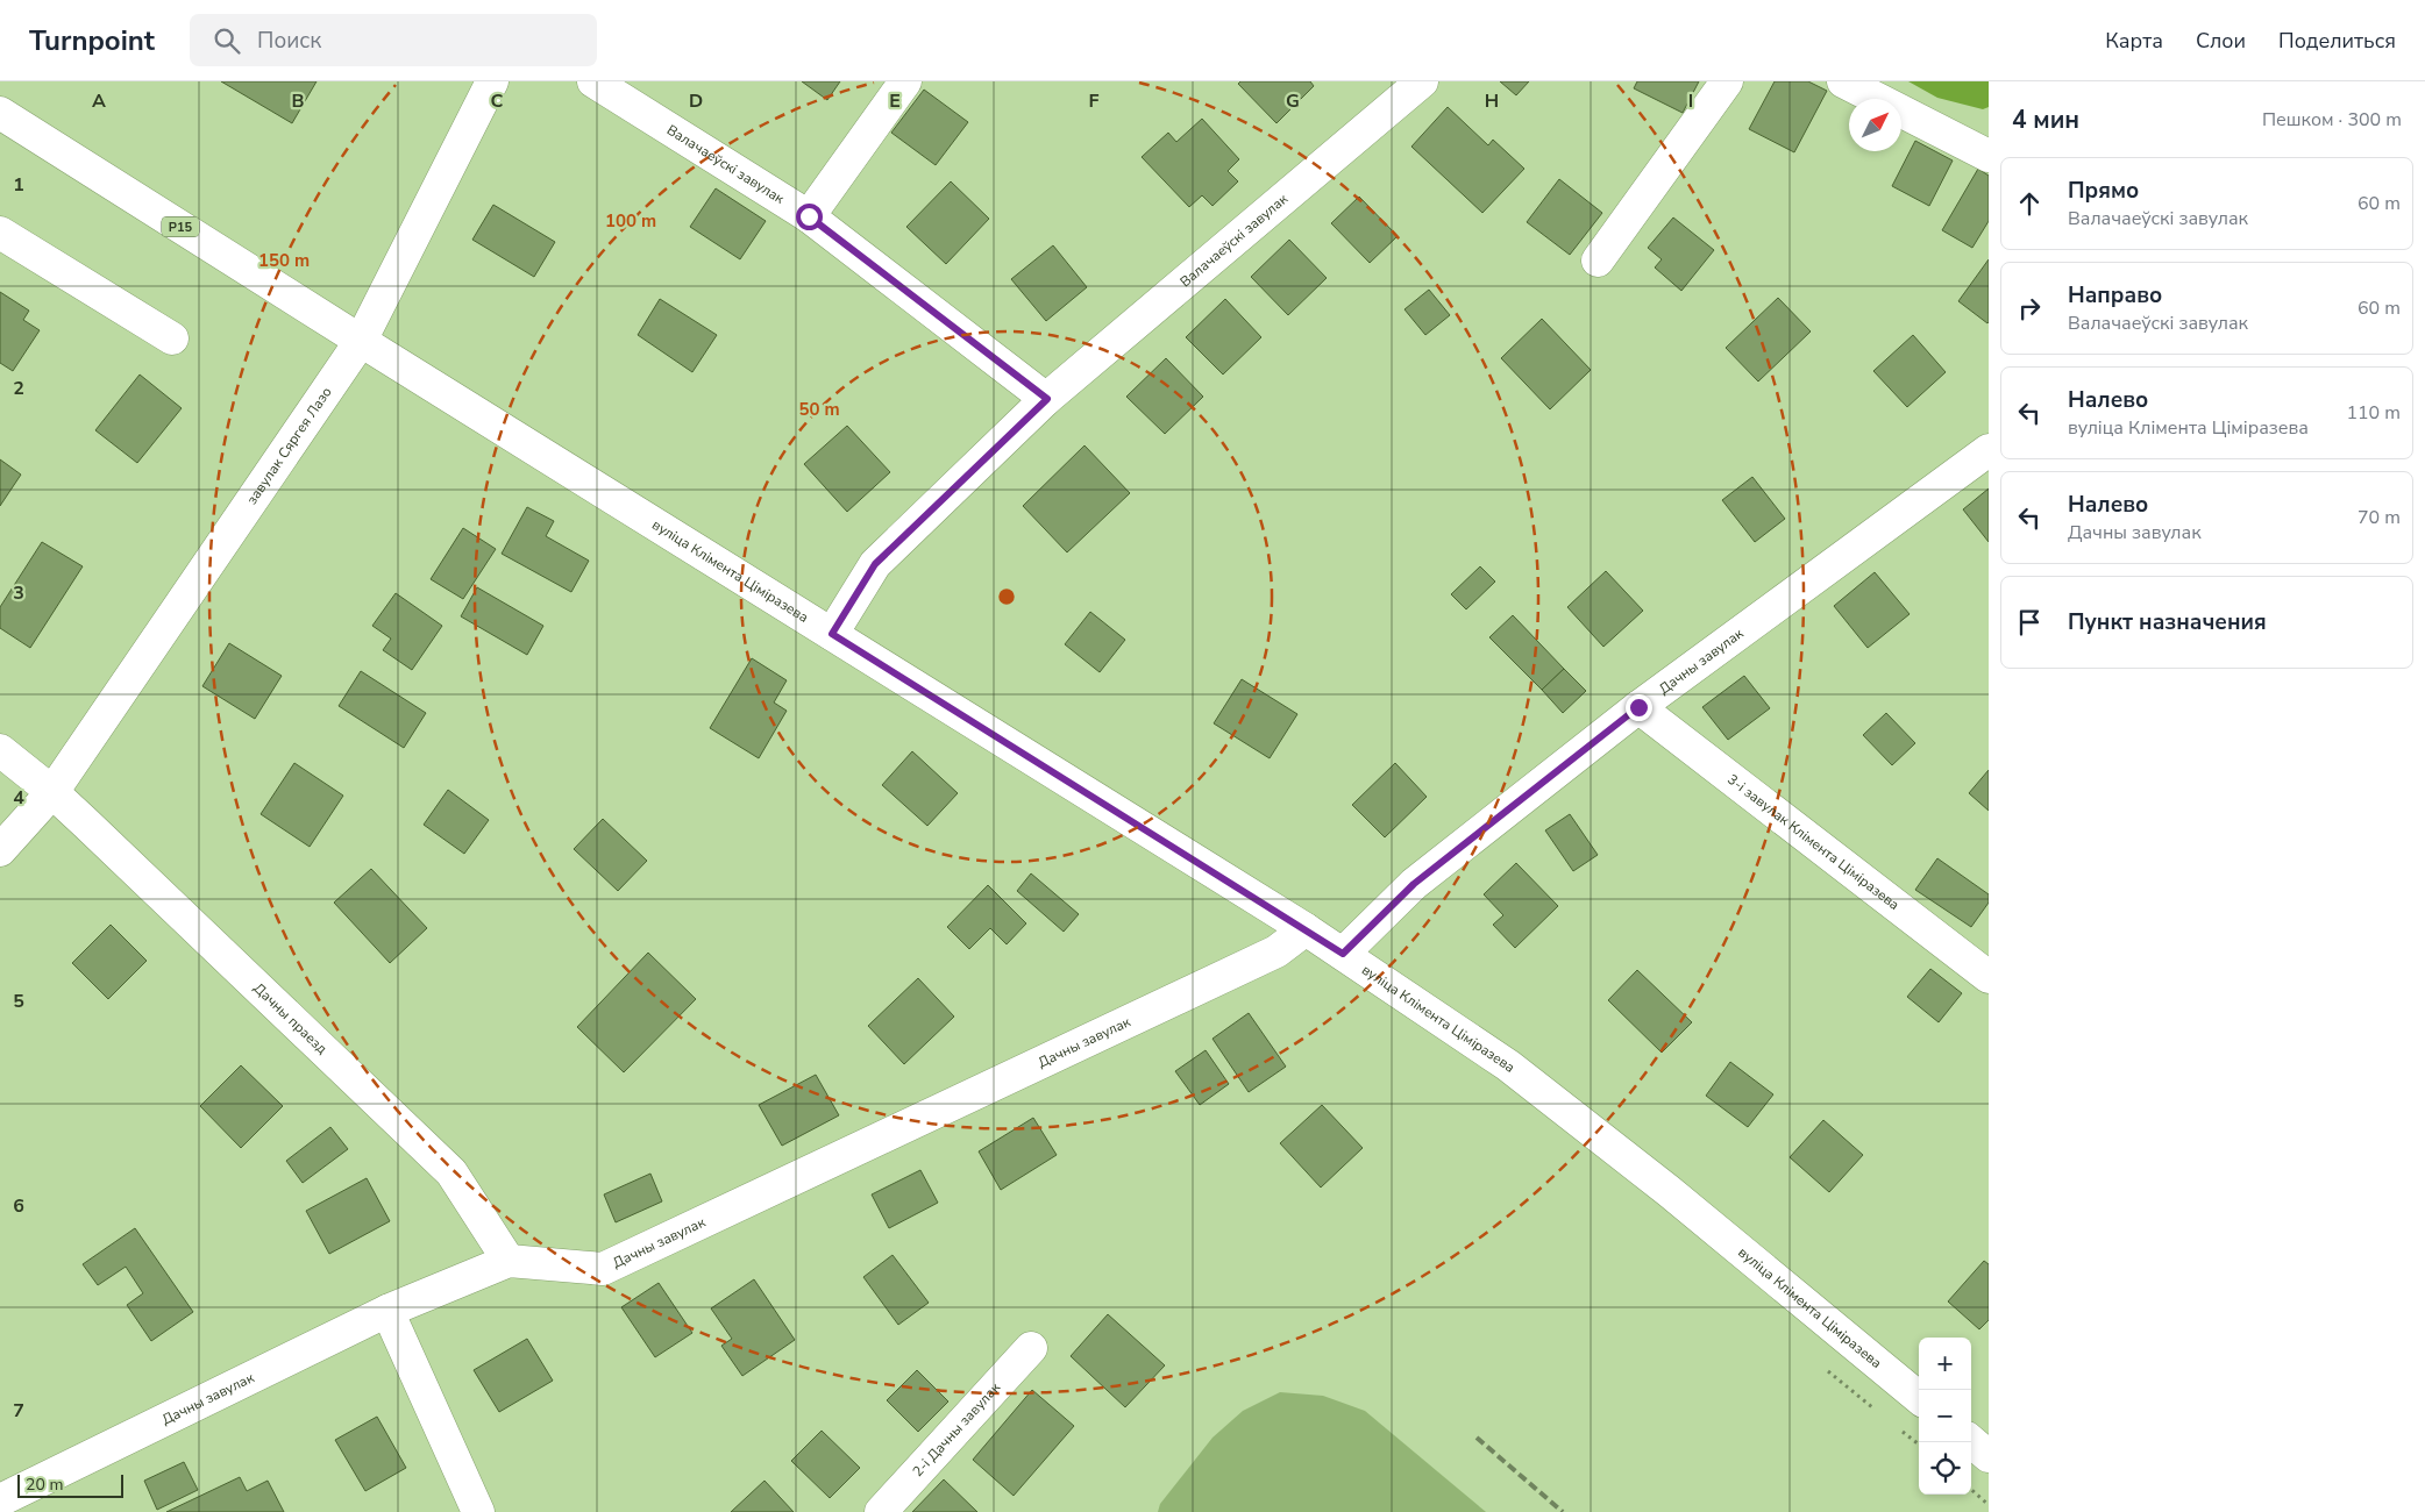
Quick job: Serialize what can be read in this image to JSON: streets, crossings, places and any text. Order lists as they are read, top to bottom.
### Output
{
  "streets": {
    "street": [
      "Валачаеўскі завулак",
      "Р15",
      "завулак Сяргея Лазо",
      "вуліца Клімента Ціміразева",
      "Дачны завулак",
      "3-і завулак Клімента Ціміразева",
      "Дачны праезд",
      "2-і Дачны завулак"
    ]
  },
  "crossings": [
    ["Валачаеўскі завулак", "вуліца Клімента Ціміразева"],
    ["завулак Сяргея Лазо", "вуліца Клімента Ціміразева"],
    ["завулак Сяргея Лазо", "Дачны праезд"],
    ["вуліца Клімента Ціміразева", "Дачны завулак"],
    ["Дачны завулак", "3-і завулак Клімента Ціміразева"],
    ["Дачны завулак", "Дачны праезд"]
  ],
  "scale_bar": "20 m",
  "north": "top right",
  "page": {
    "header": "Turnpoint",
    "search": "Поиск",
    "nav": ["Карта", "Слои", "Поделиться"],
    "heading": ["4 мин", "Пешком · 300 m"],
    "list": [
      ["Прямо", "Валачаеўскі завулак", "60 m"],
      ["Направо", "Валачаеўскі завулак", "60 m"],
      ["Налево", "вуліца Клімента Ціміразева", "110 m"],
      ["Налево", "Дачны завулак", "70 m"],
      "Пункт назначения"
    ],
    "map_buttons": ["+", "−"],
    "scale": "20 m"
  },
  "grid": {
    "columns": [
      "A",
      "B",
      "C",
      "D",
      "E",
      "F",
      "G",
      "H",
      "I"
    ],
    "rows": [
      "1",
      "2",
      "3",
      "4",
      "5",
      "6",
      "7"
    ]
  },
  "rings": ["100 m", "150 m", "50 m"]
}
